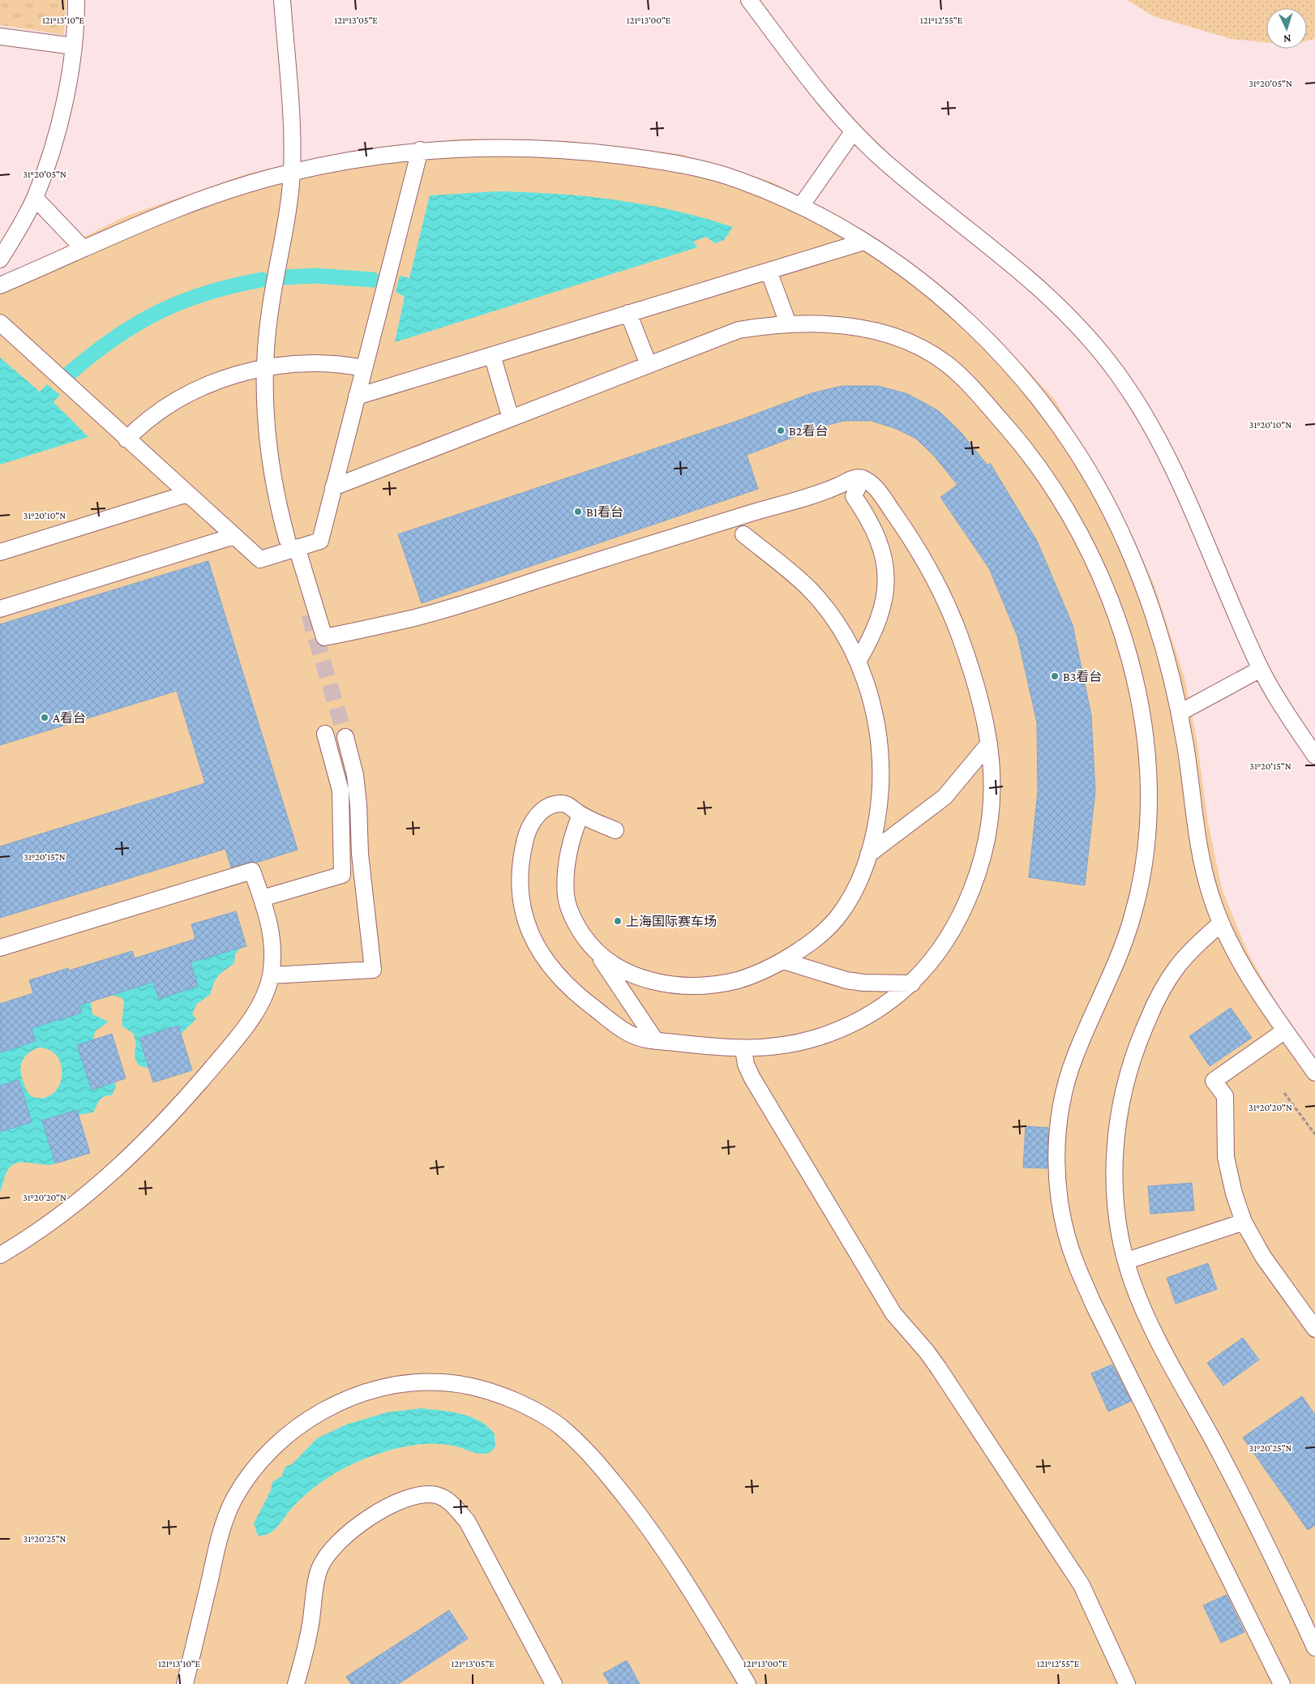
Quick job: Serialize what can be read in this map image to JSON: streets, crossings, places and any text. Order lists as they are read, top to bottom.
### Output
{
  "places": [
    "B2看台",
    "B1看台",
    "B3看台",
    "A看台",
    "上海国际赛车场"
  ],
  "north": "bottom",
  "coordinates": [
    "121°13'10\"E",
    "121°13'05\"E",
    "121°13'00\"E",
    "121°12'55\"E",
    "31°20'05\"N",
    "31°20'10\"N",
    "31°20'15\"N",
    "31°20'20\"N",
    "31°20'25\"N"
  ]
}
